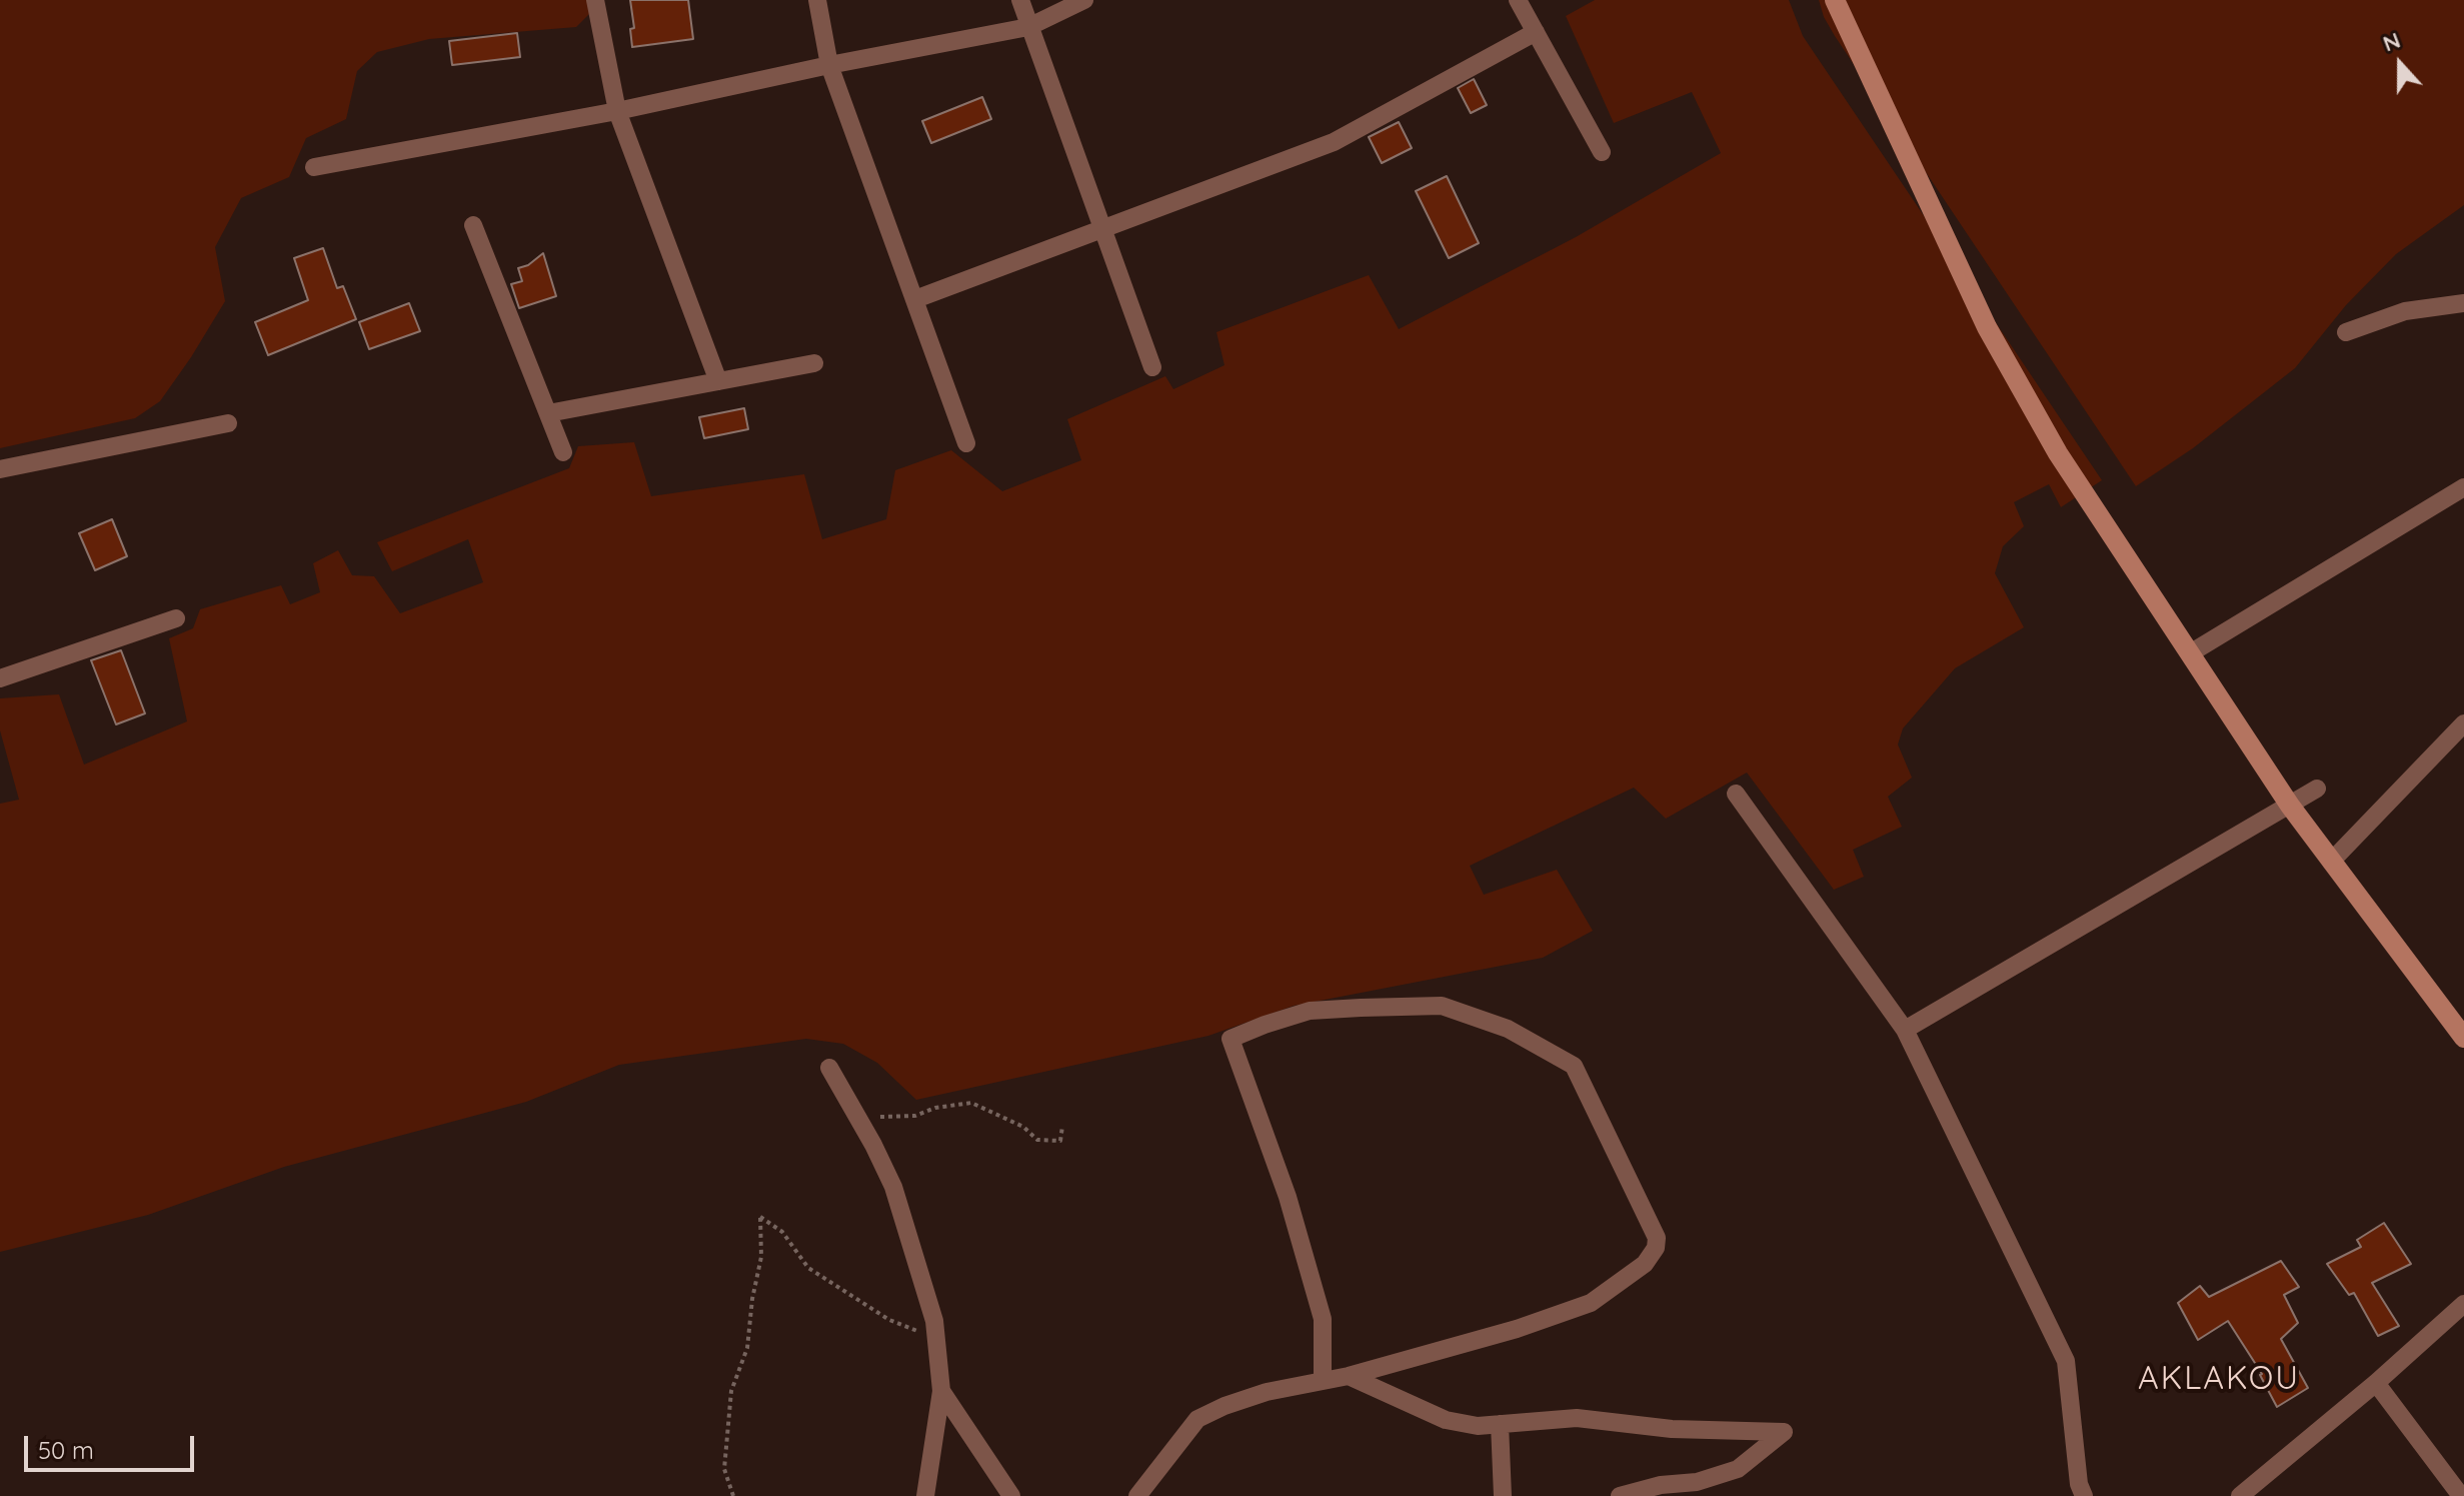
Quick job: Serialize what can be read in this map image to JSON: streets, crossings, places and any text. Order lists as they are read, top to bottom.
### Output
{
  "districts": ["AKLAKOU"],
  "scale_bar": "50 m",
  "north": "top"
}
